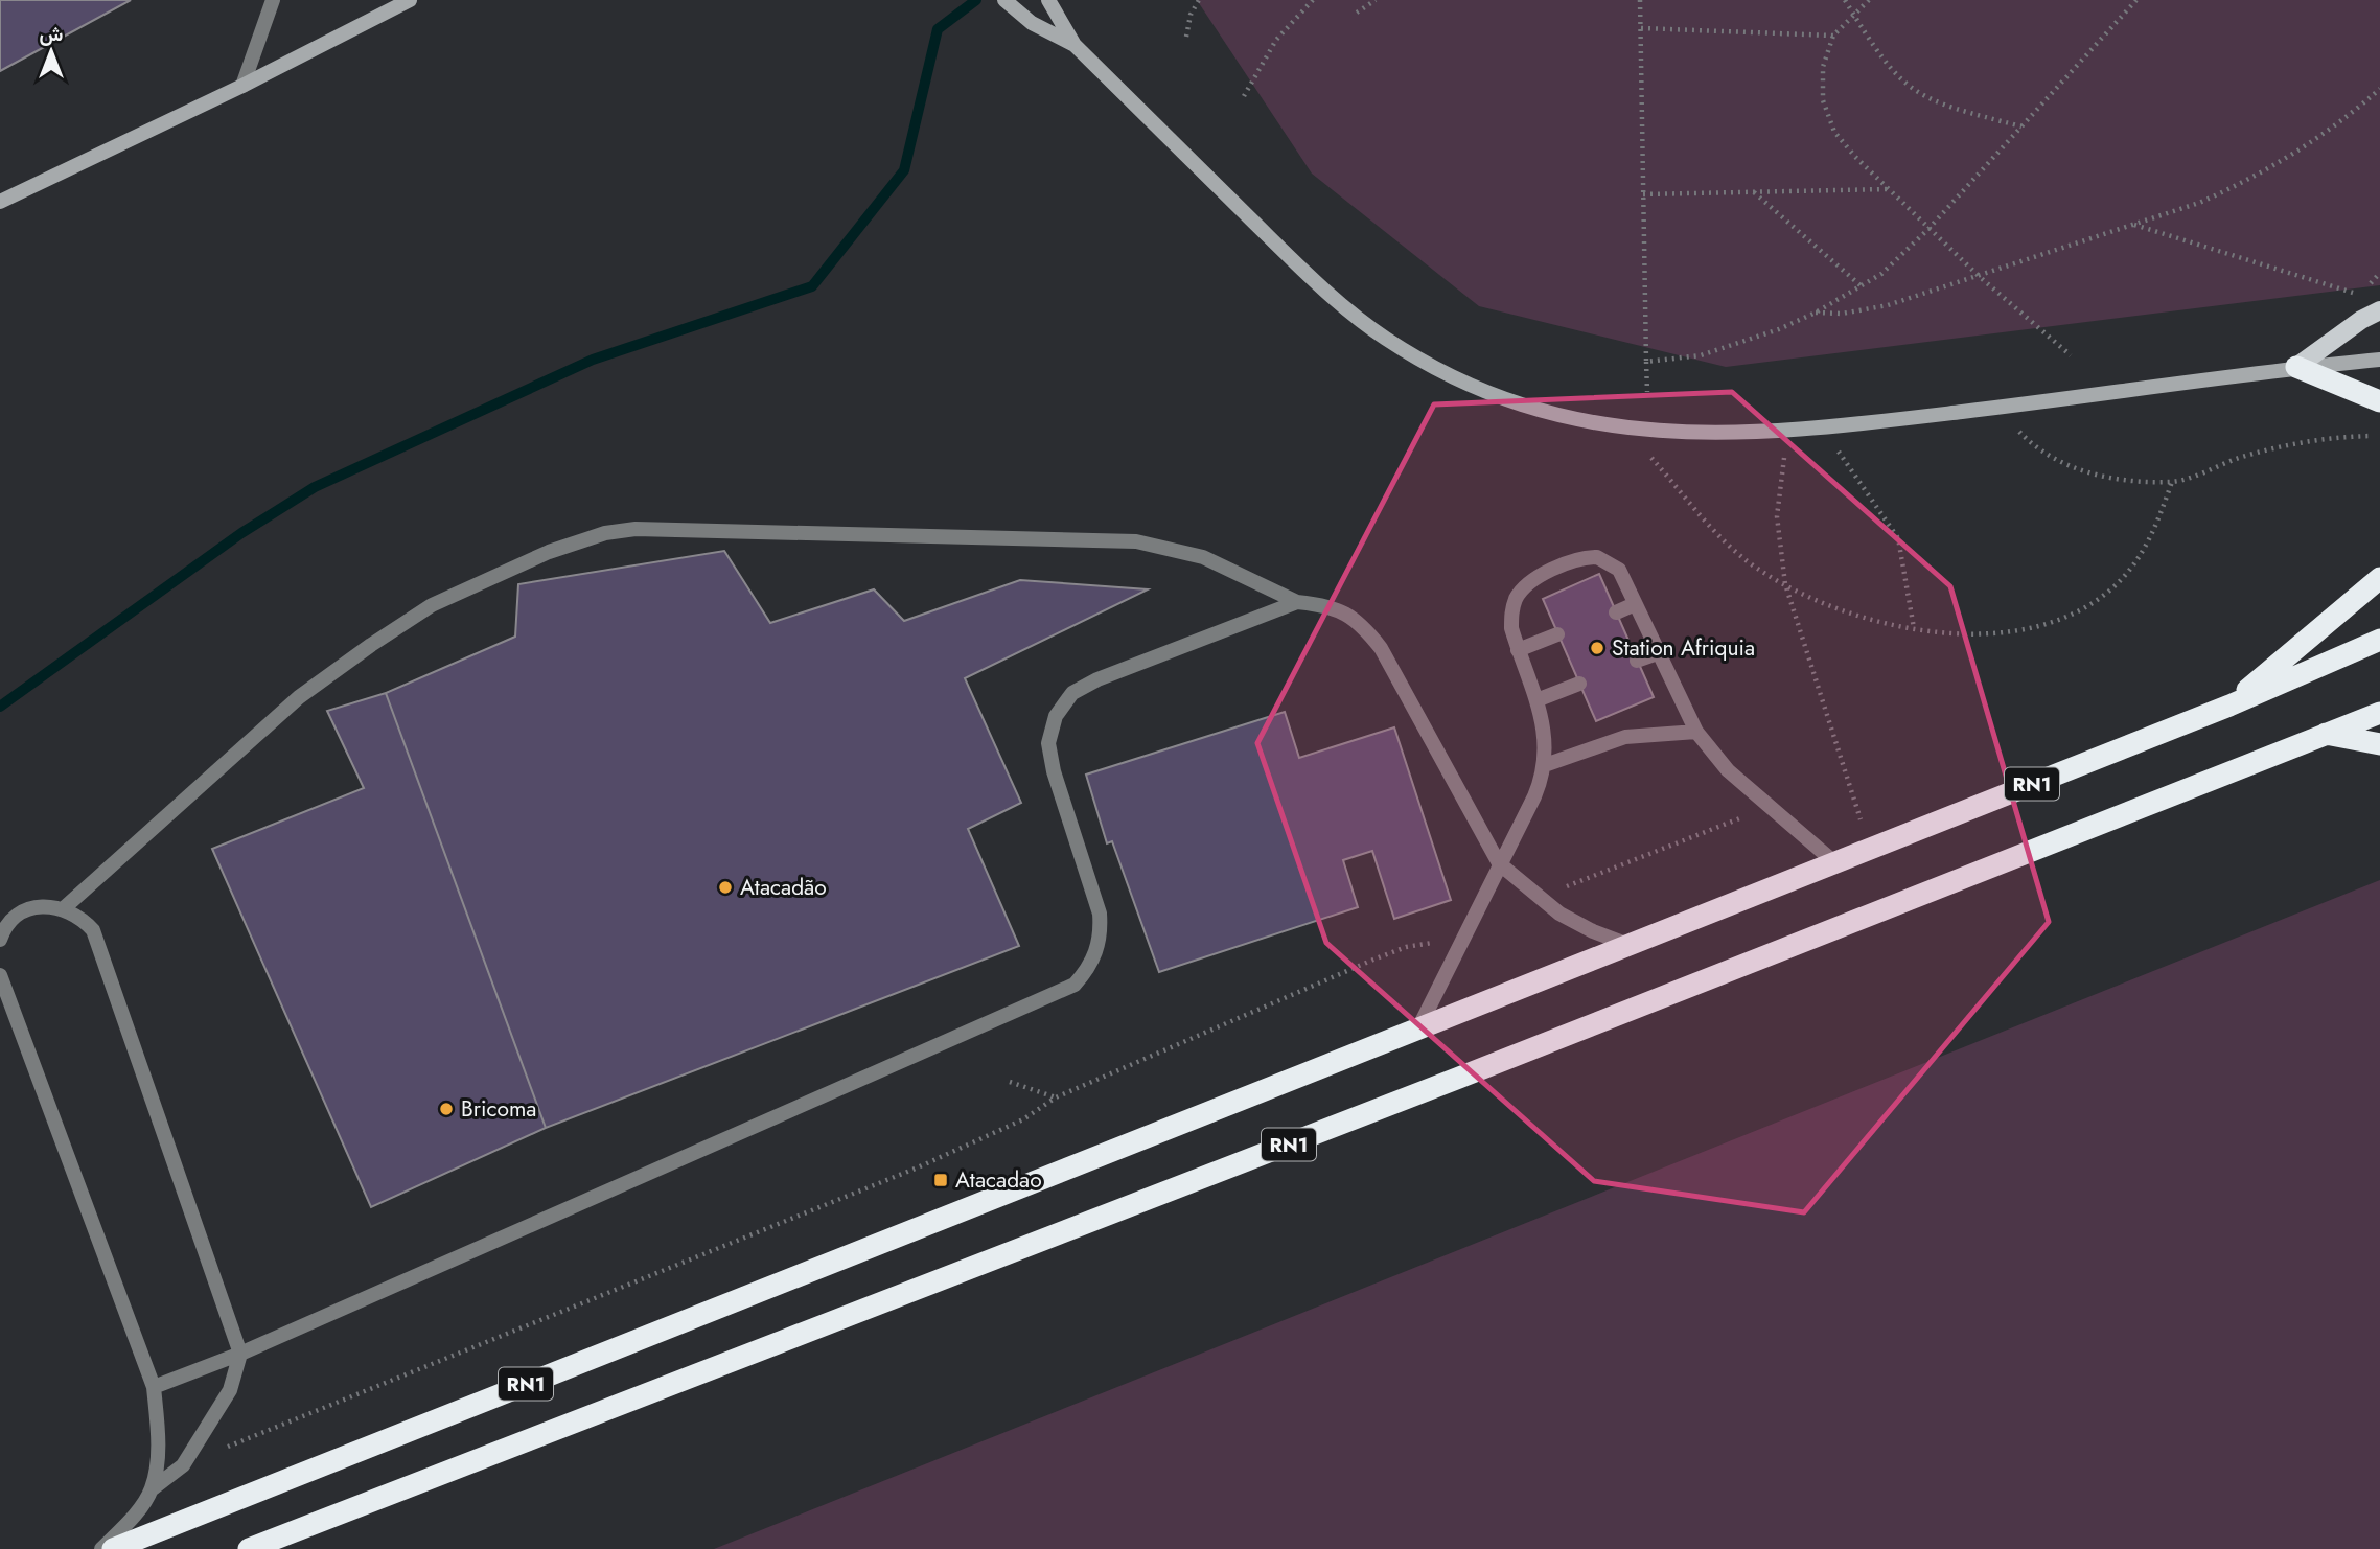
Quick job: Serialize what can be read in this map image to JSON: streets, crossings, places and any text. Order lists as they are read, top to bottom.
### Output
{
  "streets": {
    "highway": ["RN1"]
  },
  "places": {
    "other": ["Station Afriquia", "Atacadão", "Bricoma"],
    "transit": ["Atacadao"]
  },
  "north": "top"
}
